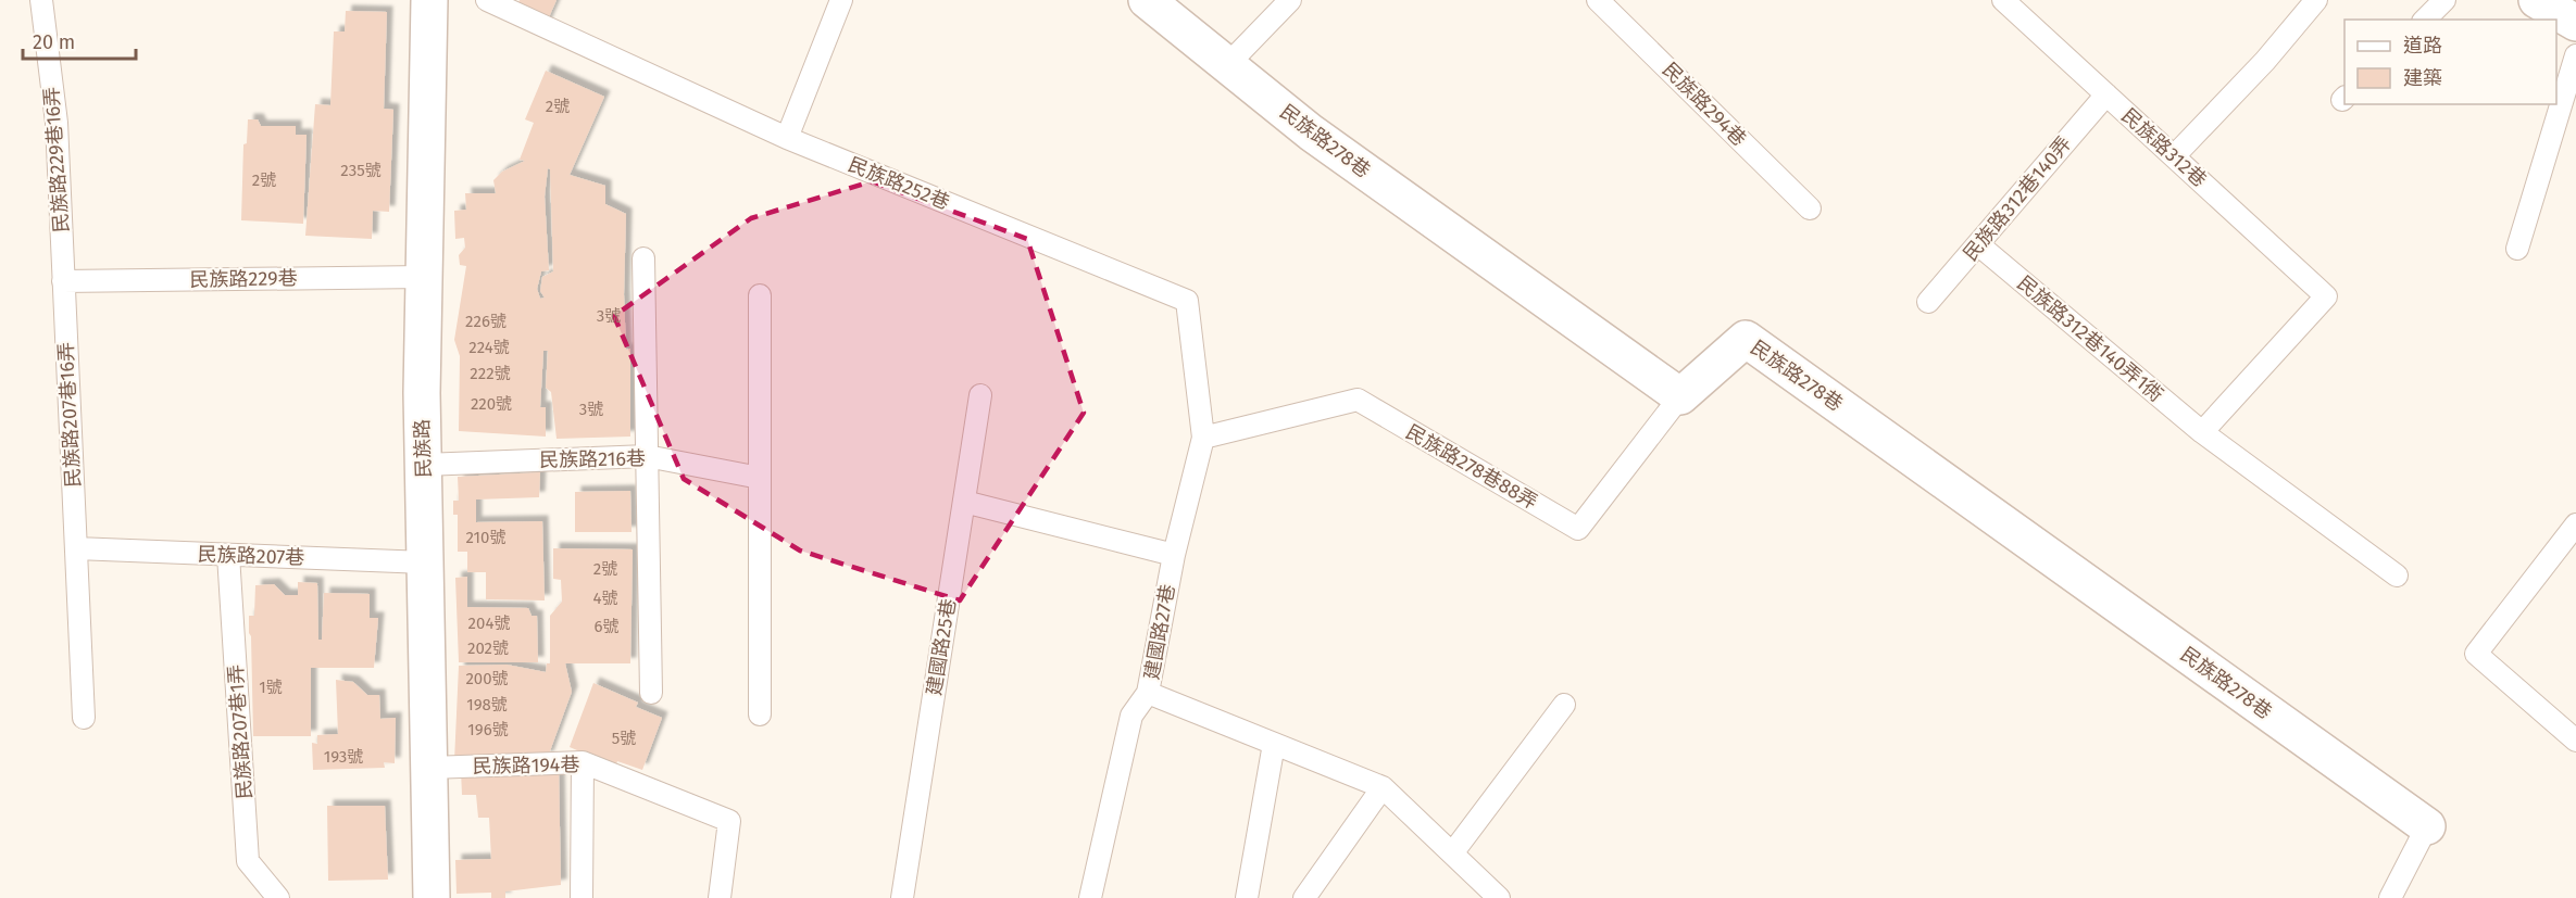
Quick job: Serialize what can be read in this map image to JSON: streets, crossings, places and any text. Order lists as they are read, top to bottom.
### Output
{
  "streets": {
    "street": ["民族路278巷", "民族路"],
    "lane": [
      "民族路294巷",
      "民族路312巷",
      "民族路229巷16弄",
      "民族路252巷",
      "民族路312巷140弄",
      "民族路229巷",
      "民族路312巷140弄1衖",
      "民族路207巷16弄",
      "民族路216巷",
      "民族路278巷88弄",
      "民族路207巷",
      "建國路27巷",
      "建國路25巷",
      "民族路207巷1弄",
      "民族路194巷"
    ]
  },
  "crossings": [
    ["民族路278巷", "民族路278巷88弄"],
    ["民族路312巷", "民族路312巷140弄"],
    ["民族路312巷", "民族路312巷140弄1衖"],
    ["民族路229巷16弄", "民族路229巷"],
    ["民族路229巷16弄", "民族路207巷16弄"],
    ["民族路252巷", "民族路278巷88弄"],
    ["民族路252巷", "建國路27巷"],
    ["民族路312巷140弄", "民族路312巷140弄1衖"],
    ["民族路229巷", "民族路207巷16弄"],
    ["民族路229巷", "民族路"],
    ["民族路207巷16弄", "民族路207巷"],
    ["民族路", "民族路216巷"],
    ["民族路", "民族路207巷"],
    ["民族路", "民族路194巷"],
    ["民族路278巷88弄", "建國路27巷"],
    ["民族路207巷", "民族路207巷1弄"]
  ],
  "house_numbers": [
    "2號",
    "235號",
    "2號",
    "3號",
    "226號",
    "224號",
    "222號",
    "220號",
    "3號",
    "210號",
    "2號",
    "4號",
    "204號",
    "6號",
    "202號",
    "200號",
    "1號",
    "198號",
    "196號",
    "5號",
    "193號"
  ],
  "legend": ["道路", "建築"],
  "scale_bar": "20 m"
}
